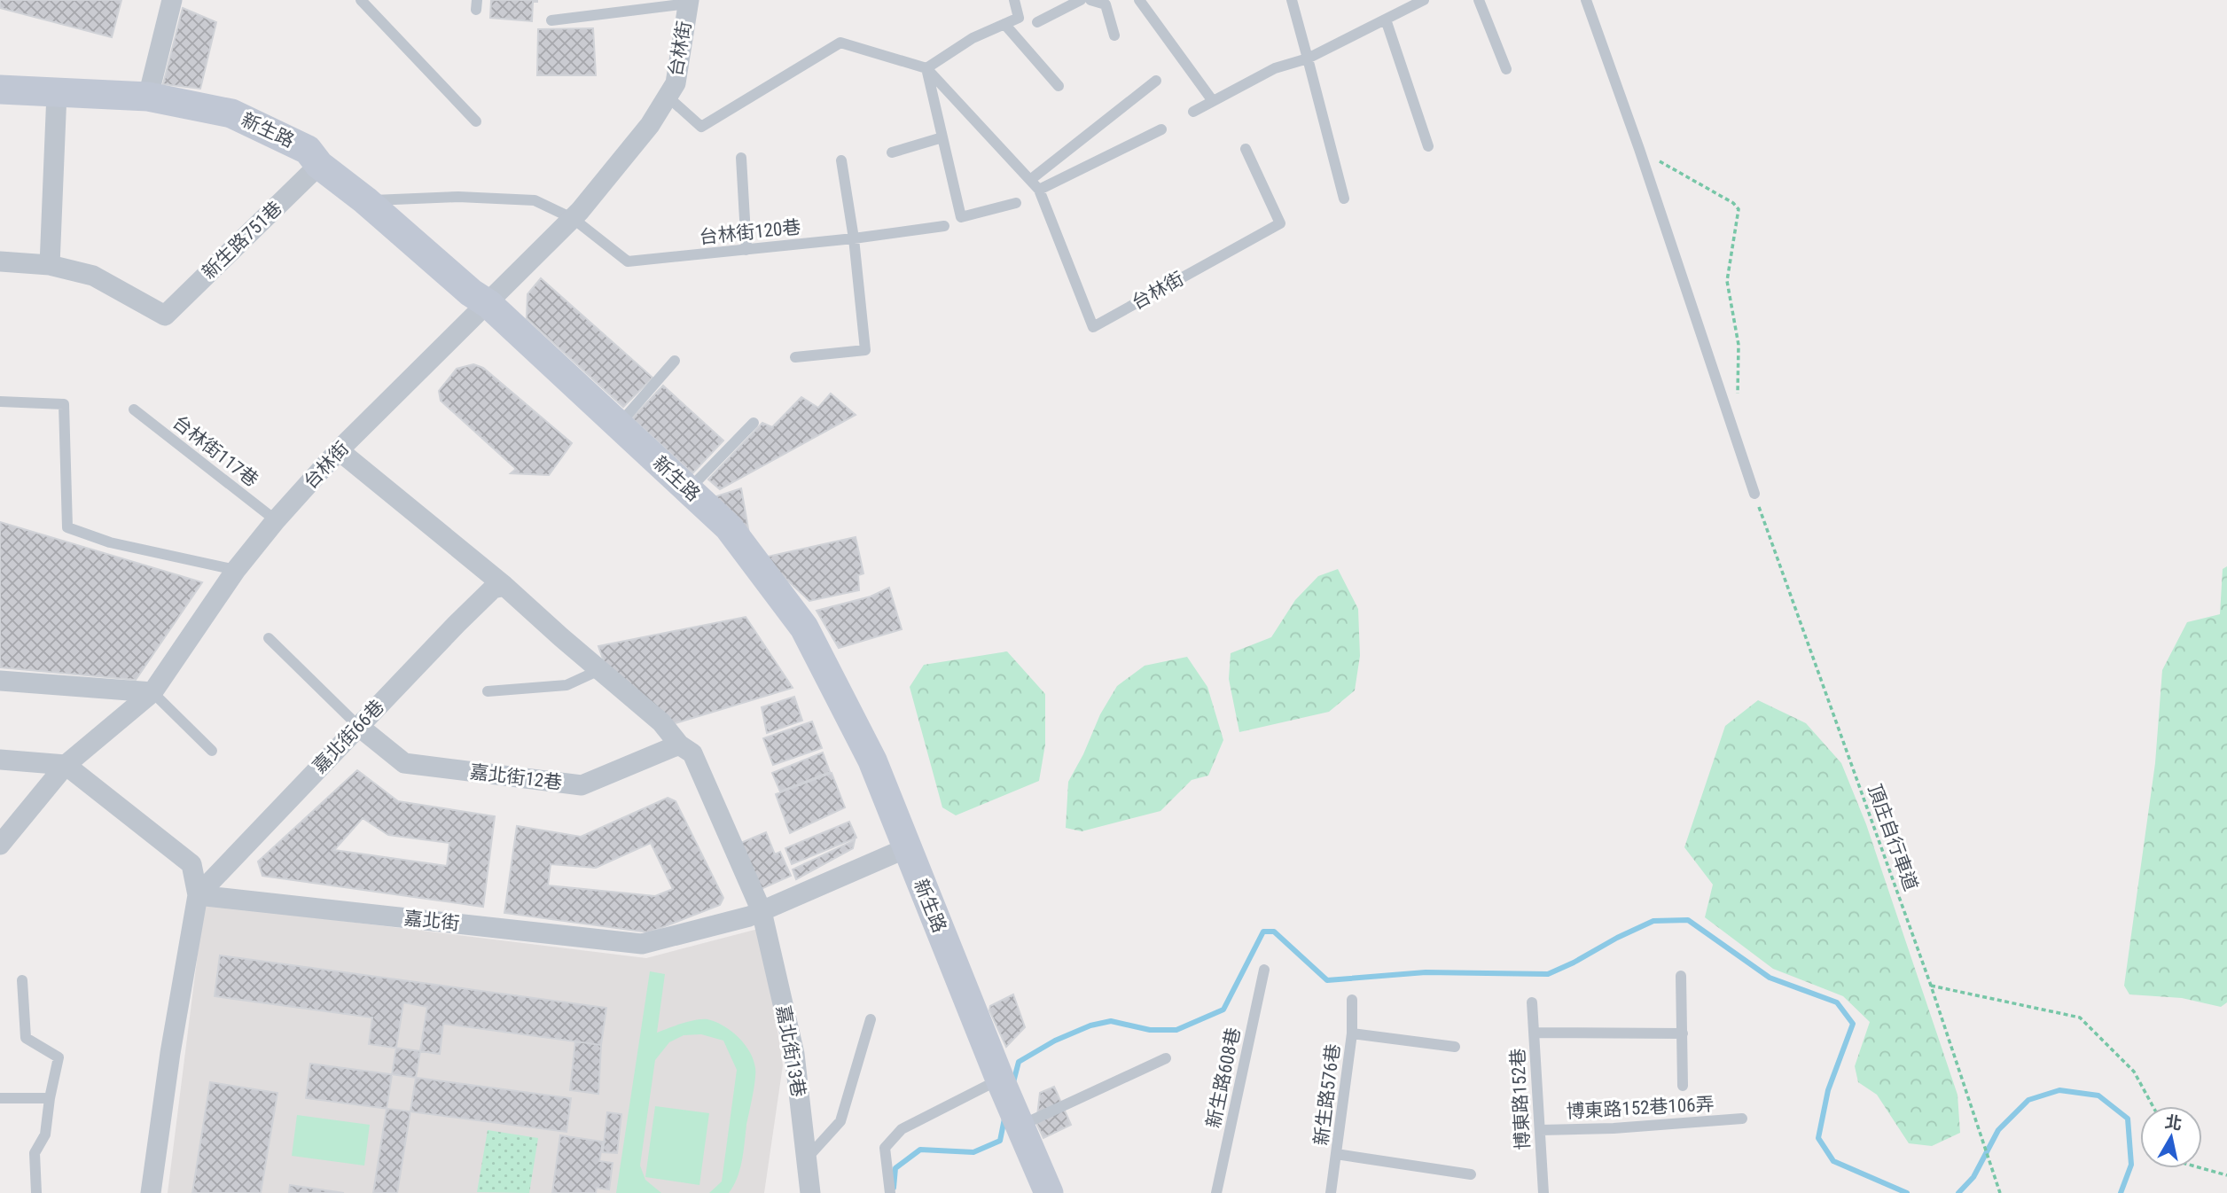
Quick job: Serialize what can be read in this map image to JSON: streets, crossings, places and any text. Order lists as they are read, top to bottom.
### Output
{
  "streets": {
    "street": [
      "台林街",
      "新生路",
      "新生路751巷",
      "嘉北街66巷",
      "嘉北街12巷",
      "嘉北街",
      "嘉北街13巷"
    ],
    "lane": [
      "台林街120巷",
      "台林街117巷",
      "新生路608巷",
      "新生路576巷",
      "博東路152巷",
      "博東路152巷106弄"
    ],
    "path": ["頂庄自行車道"]
  },
  "crossings": [
    ["台林街", "新生路"],
    ["台林街", "台林街120巷"],
    ["台林街", "台林街117巷"],
    ["新生路", "台林街120巷"],
    ["新生路", "新生路751巷"],
    ["新生路", "嘉北街"],
    ["嘉北街66巷", "嘉北街12巷"],
    ["嘉北街66巷", "嘉北街"],
    ["嘉北街", "嘉北街13巷"],
    ["博東路152巷", "博東路152巷106弄"]
  ],
  "north": "top"
}
